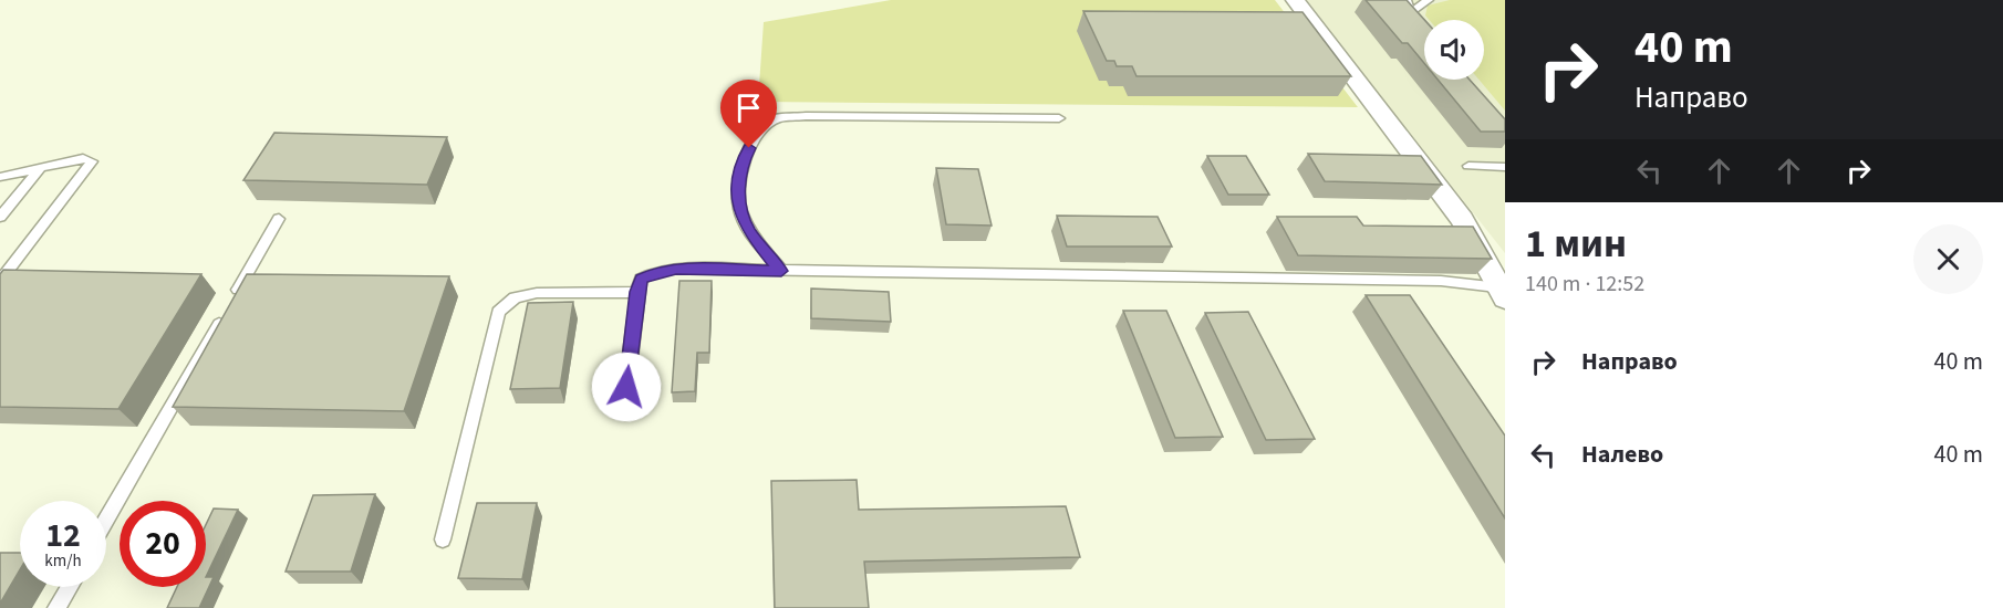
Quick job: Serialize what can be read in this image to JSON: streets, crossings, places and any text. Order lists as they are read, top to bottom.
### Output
{
  "page": {
    "turn": ["40 m", "Направо"],
    "heading": ["1 мин", "140 m · 12:52"],
    "list": [
      {
        "name": "Направо",
        "value": "40 m"
      },
      {
        "name": "Налево",
        "value": "40 m"
      }
    ],
    "speed": "12 km/h",
    "limit": "20"
  }
}
